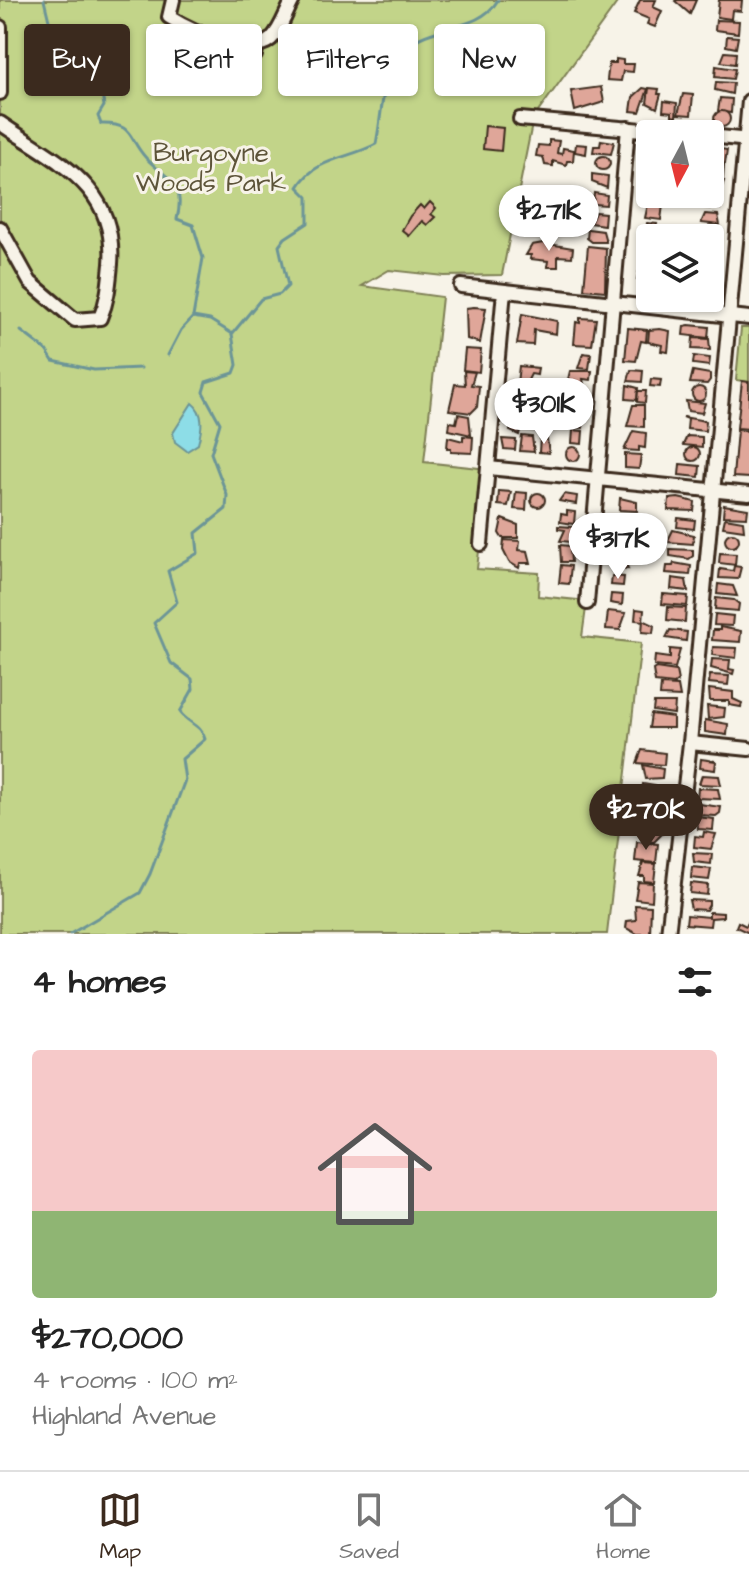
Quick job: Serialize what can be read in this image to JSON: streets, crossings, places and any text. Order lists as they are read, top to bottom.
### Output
{
  "parks": ["Burgoyne Woods Park"],
  "north": "bottom",
  "page": {
    "chip": [
      "Buy",
      "Rent",
      "Filters",
      "New"
    ],
    "price": [
      "$271K",
      "$301K",
      "$317K",
      "$270K"
    ],
    "heading": "4 homes",
    "list": [
      {
        "name": "$270,000",
        "note": "4 rooms · 100 m² · Highland Avenue"
      }
    ],
    "tabs": ["Map", "Saved", "Home"]
  }
}
